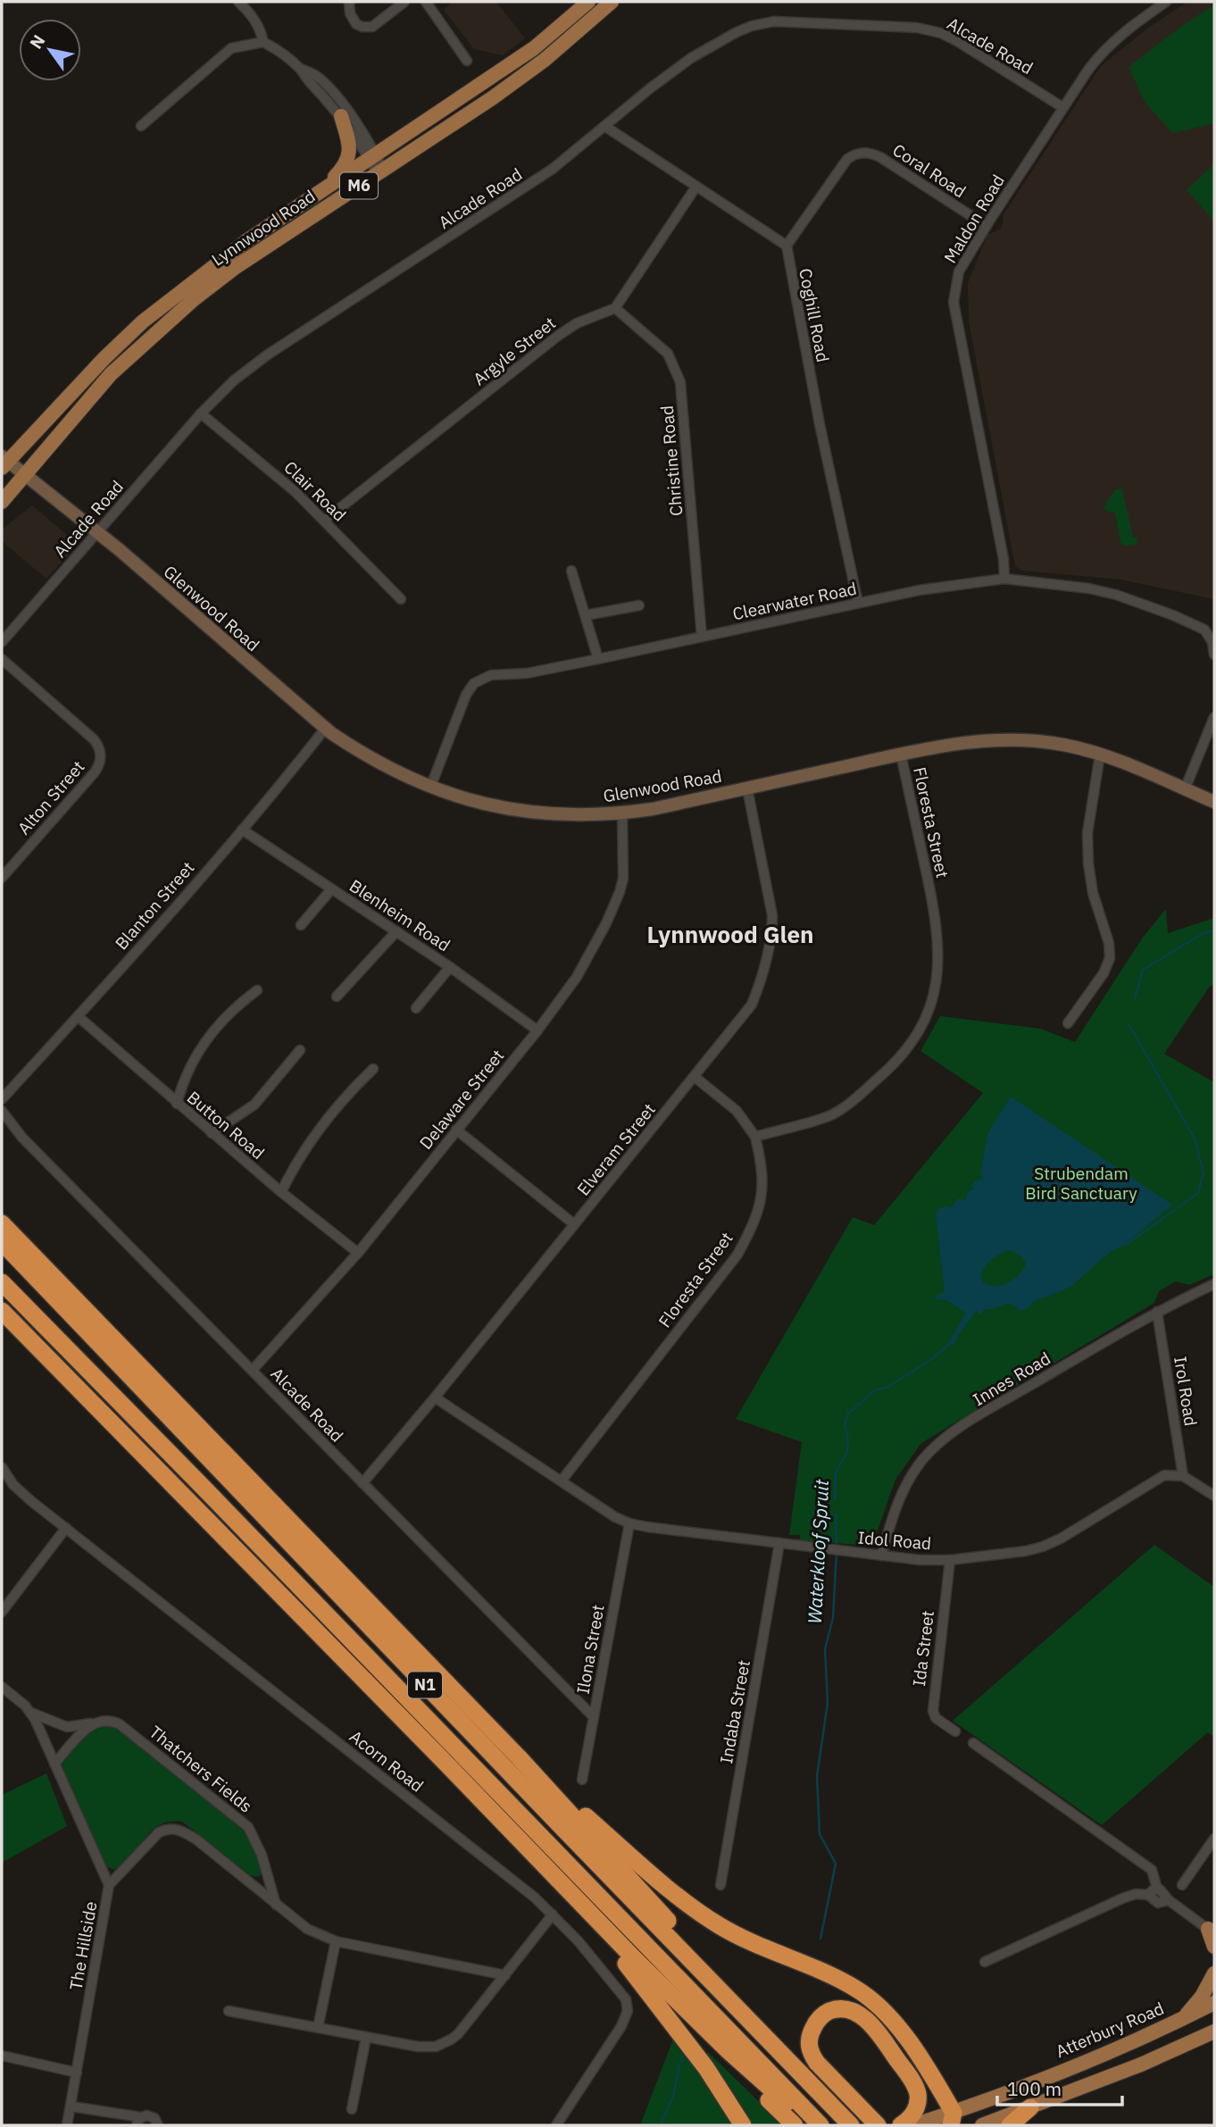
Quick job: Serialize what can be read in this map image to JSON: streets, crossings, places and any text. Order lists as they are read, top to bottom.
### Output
{
  "streets": {
    "highway": ["N1"],
    "main road": ["M6", "Lynnwood Road", "Atterbury Road"],
    "street": [
      "Alcade Road",
      "Coral Road",
      "Maldon Road",
      "Coghill Road",
      "Argyle Street",
      "Christine Road",
      "Clair Road",
      "Clearwater Road",
      "Glenwood Road",
      "Alton Street",
      "Floresta Street",
      "Blanton Street",
      "Blenheim Road",
      "Delaware Street",
      "Button Road",
      "Elveram Street",
      "Innes Road",
      "Irol Road",
      "Idol Road",
      "Ida Street",
      "Ilona Street",
      "Indaba Street",
      "Acorn Road",
      "Thatchers Fields",
      "The Hillside"
    ]
  },
  "crossings": [
    ["Alcade Road", "Maldon Road"],
    ["Alcade Road", "Clair Road"],
    ["Alcade Road", "Glenwood Road"],
    ["Alcade Road", "Delaware Street"],
    ["Alcade Road", "Elveram Street"],
    ["Alcade Road", "Ilona Street"],
    ["Coral Road", "Maldon Road"],
    ["Coral Road", "Coghill Road"],
    ["Maldon Road", "Clearwater Road"],
    ["Lynnwood Road", "Glenwood Road"],
    ["Coghill Road", "Clearwater Road"],
    ["Argyle Street", "Christine Road"],
    ["Argyle Street", "Clair Road"],
    ["Christine Road", "Clearwater Road"],
    ["Clearwater Road", "Glenwood Road"],
    ["Glenwood Road", "Floresta Street"],
    ["Glenwood Road", "Blanton Street"],
    ["Glenwood Road", "Delaware Street"],
    ["Glenwood Road", "Elveram Street"],
    ["Floresta Street", "Idol Road"],
    ["Blanton Street", "Blenheim Road"],
    ["Blanton Street", "Button Road"],
    ["Blenheim Road", "Delaware Street"],
    ["Delaware Street", "Button Road"],
    ["Elveram Street", "Idol Road"],
    ["Innes Road", "Irol Road"],
    ["Innes Road", "Idol Road"],
    ["Irol Road", "Idol Road"],
    ["Idol Road", "Ida Street"],
    ["Idol Road", "Ilona Street"],
    ["Idol Road", "Indaba Street"],
    ["Thatchers Fields", "The Hillside"]
  ],
  "districts": ["Lynnwood Glen"],
  "water": ["Waterkloof Spruit"],
  "parks": ["Strubendam Bird Sanctuary"],
  "scale_bar": "100 m",
  "north": "top left"
}
